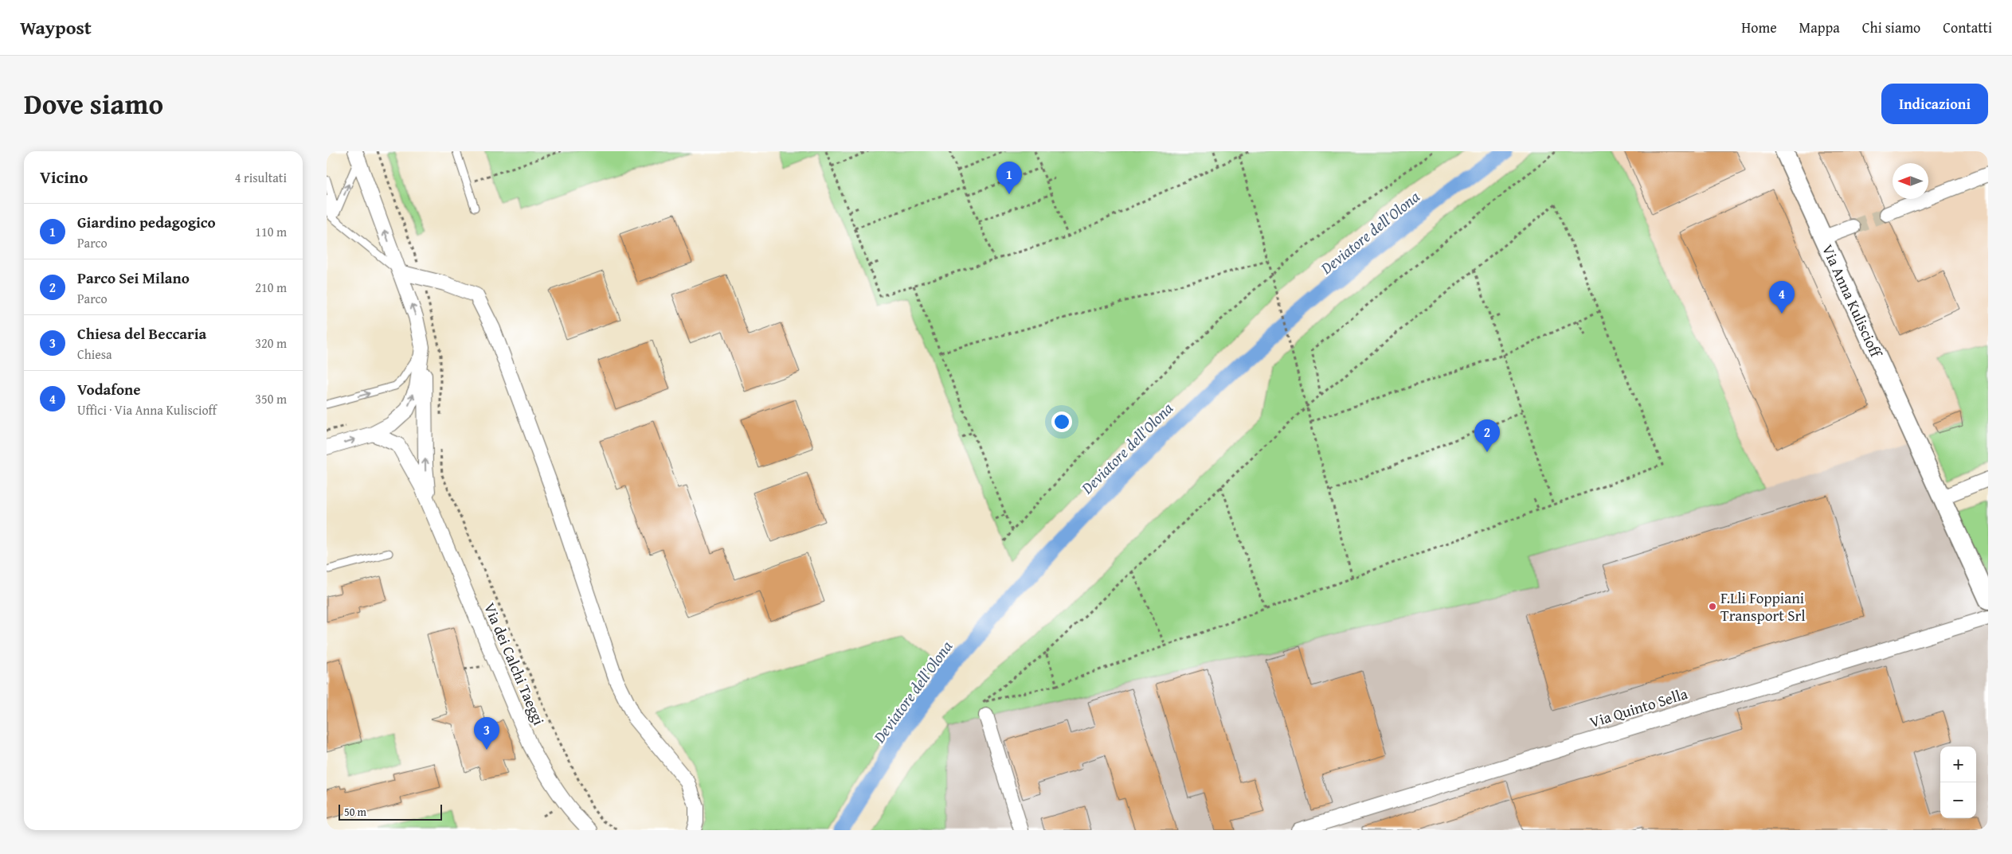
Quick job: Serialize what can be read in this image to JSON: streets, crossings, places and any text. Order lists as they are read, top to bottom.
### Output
{
  "streets": {
    "street": ["Via Anna Kuliscioff", "Via dei Calchi Taeggi", "Via Quinto Sella"]
  },
  "one_way": ["Via dei Calchi Taeggi"],
  "water": ["Deviatore dell'Olona"],
  "places": ["F.Lli Foppiani Transport Srl"],
  "scale_bar": "50 m",
  "north": "left",
  "page": {
    "header": "Waypost",
    "nav": [
      "Home",
      "Mappa",
      "Chi siamo",
      "Contatti"
    ],
    "title": "Dove siamo",
    "buttons": "Indicazioni",
    "heading": ["Vicino", "4 risultati"],
    "pins": [
      "1",
      "4",
      "2",
      "3"
    ],
    "list": [
      {
        "mark": "1",
        "name": "Giardino pedagogico",
        "note": "Parco",
        "value": "110 m"
      },
      {
        "mark": "2",
        "name": "Parco Sei Milano",
        "note": "Parco",
        "value": "210 m"
      },
      {
        "mark": "3",
        "name": "Chiesa del Beccaria",
        "note": "Chiesa",
        "value": "320 m"
      },
      {
        "mark": "4",
        "name": "Vodafone",
        "note": "Uffici · Via Anna Kuliscioff",
        "value": "350 m"
      }
    ],
    "map_buttons": ["+", "−"],
    "scale": "50 m"
  }
}
